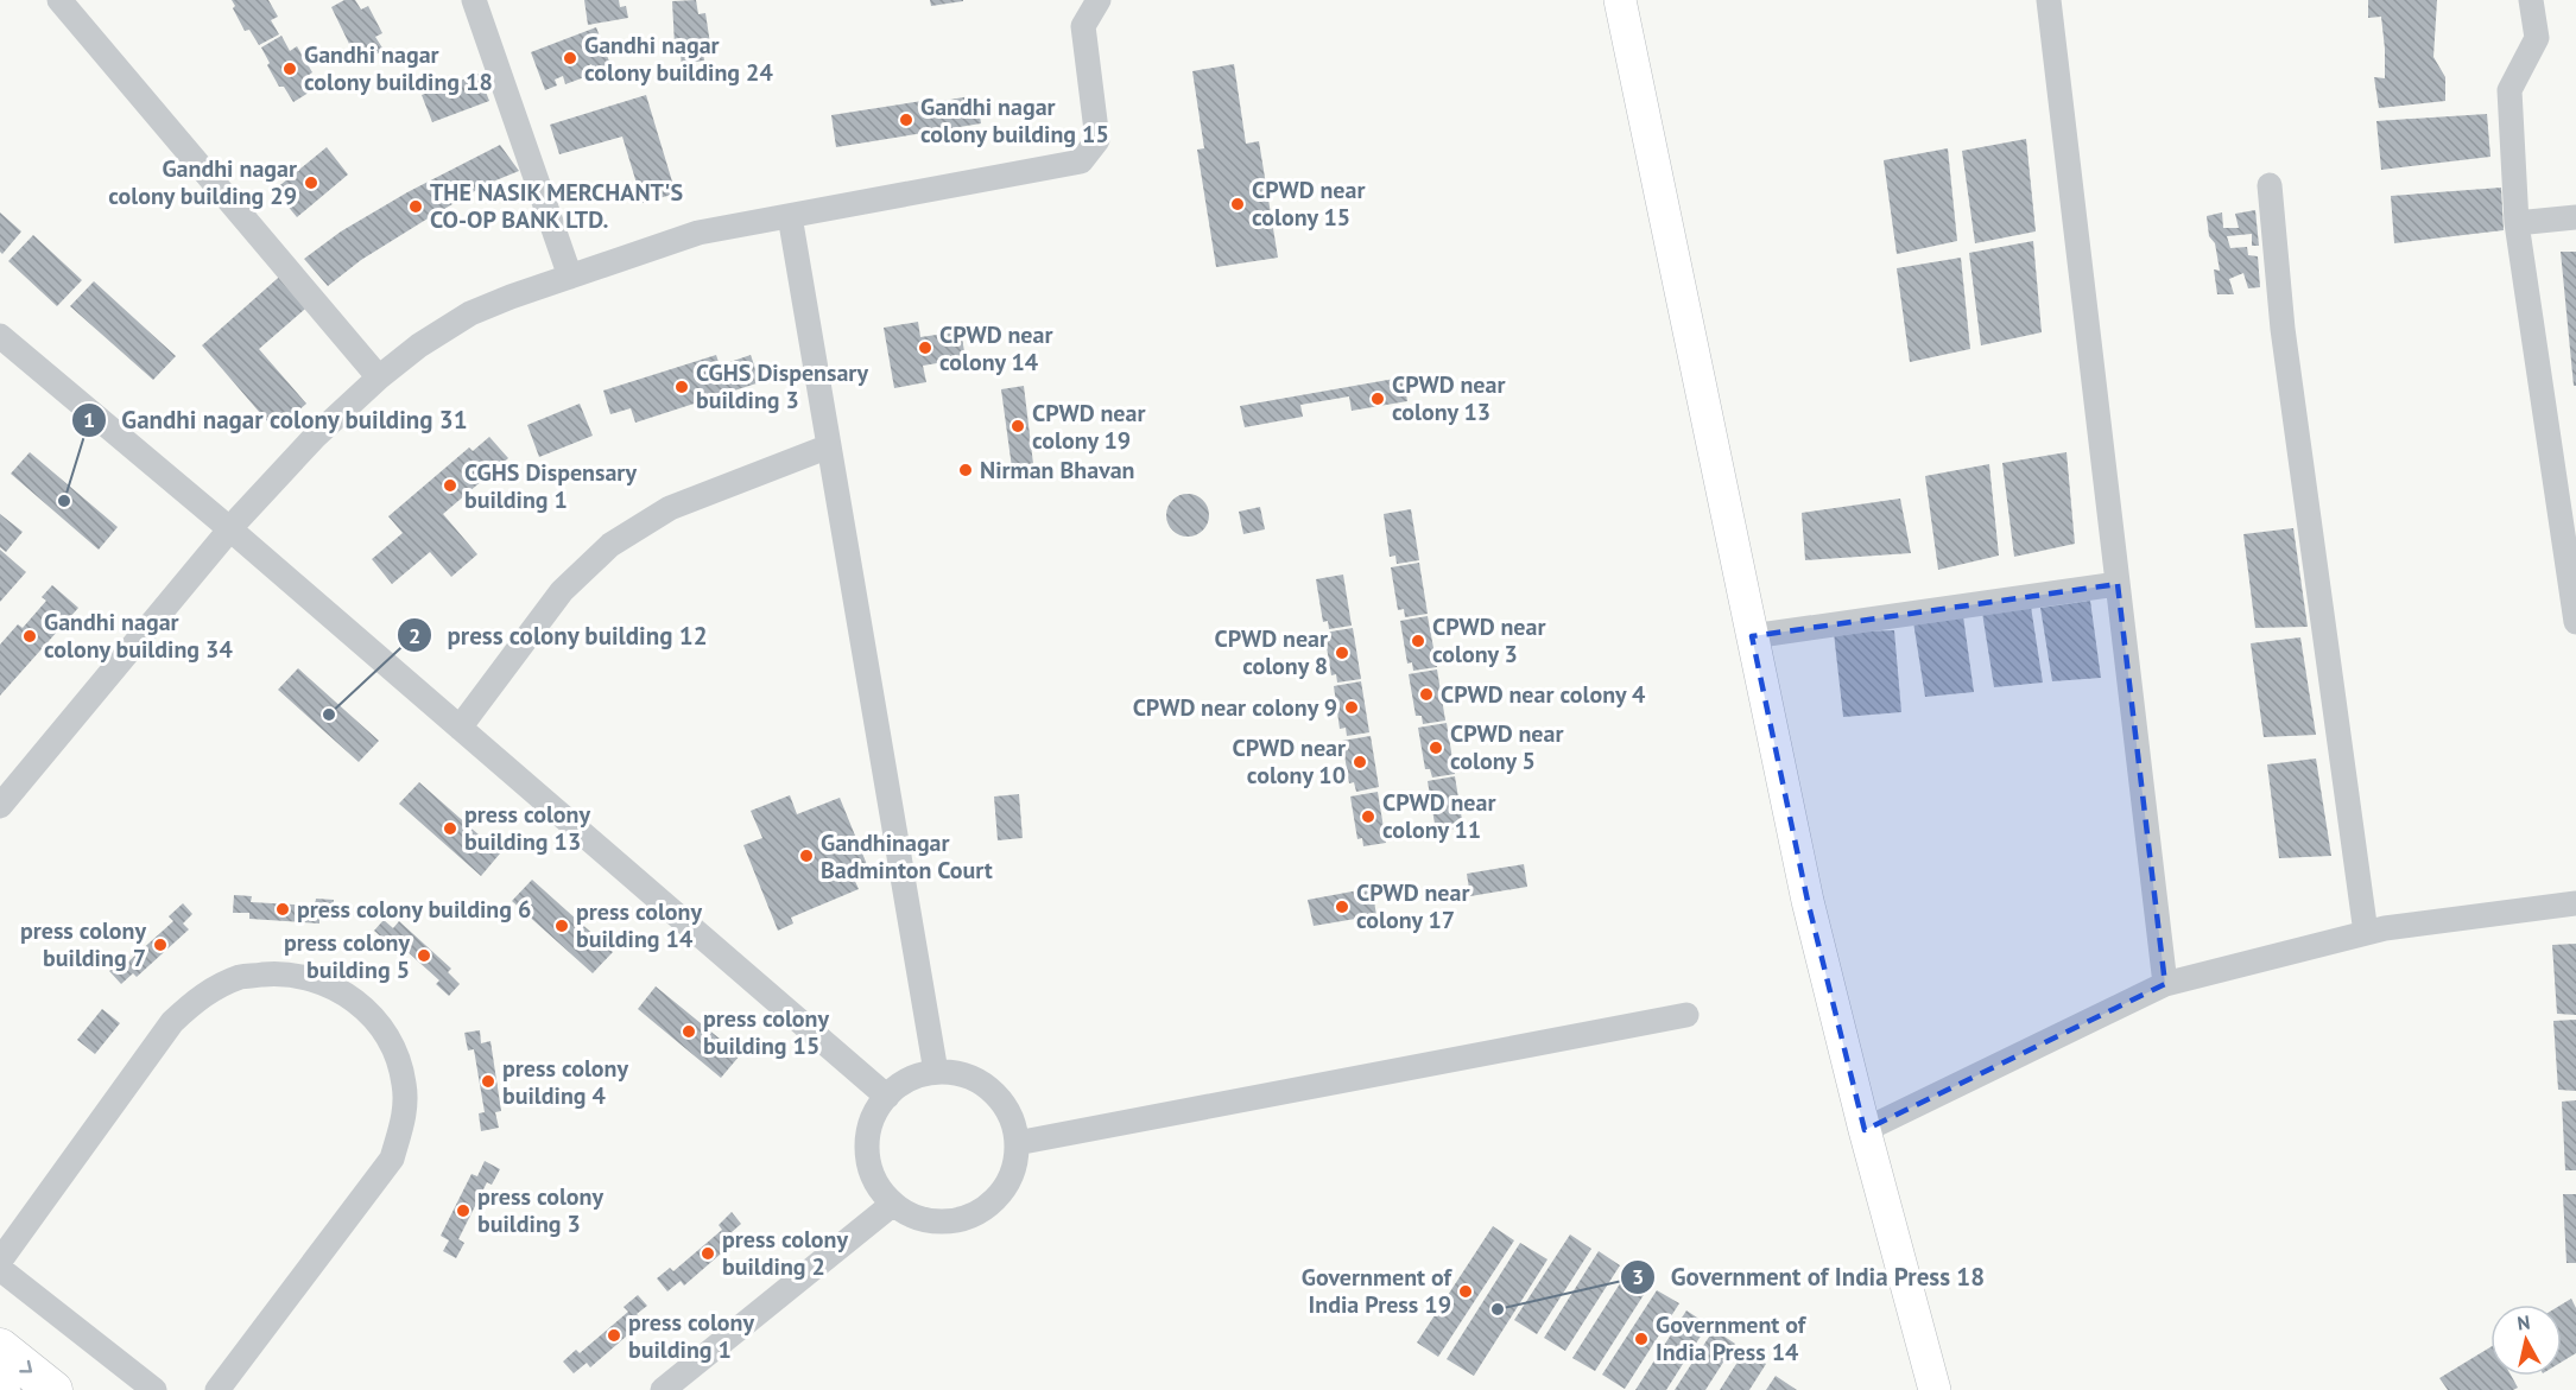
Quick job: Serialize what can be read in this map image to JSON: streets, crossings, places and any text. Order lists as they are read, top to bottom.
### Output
{
  "places": [
    "Gandhi nagar colony building 24",
    "Gandhi nagar colony building 18",
    "Gandhi nagar colony building 15",
    "Gandhi nagar colony building 29",
    "CPWD near colony 15",
    "THE NASIK MERCHANT'S CO-OP BANK LTD.",
    "CPWD near colony 14",
    "CGHS Dispensary building 3",
    "CPWD near colony 13",
    "CPWD near colony 19",
    "Nirman Bhavan",
    "CGHS Dispensary building 1",
    "Gandhi nagar colony building 31",
    "Gandhi nagar colony building 34",
    "CPWD near colony 3",
    "CPWD near colony 8",
    "CPWD near colony 4",
    "CPWD near colony 9",
    "press colony building 12",
    "CPWD near colony 5",
    "CPWD near colony 10",
    "CPWD near colony 11",
    "press colony building 13",
    "Gandhinagar Badminton Court",
    "CPWD near colony 17",
    "press colony building 6",
    "press colony building 14",
    "press colony building 7",
    "press colony building 5",
    "press colony building 15",
    "press colony building 4",
    "press colony building 3",
    "press colony building 2",
    "Government of India Press 19",
    "Government of India Press 18",
    "press colony building 1",
    "Government of India Press 14"
  ],
  "north": "top"
}
